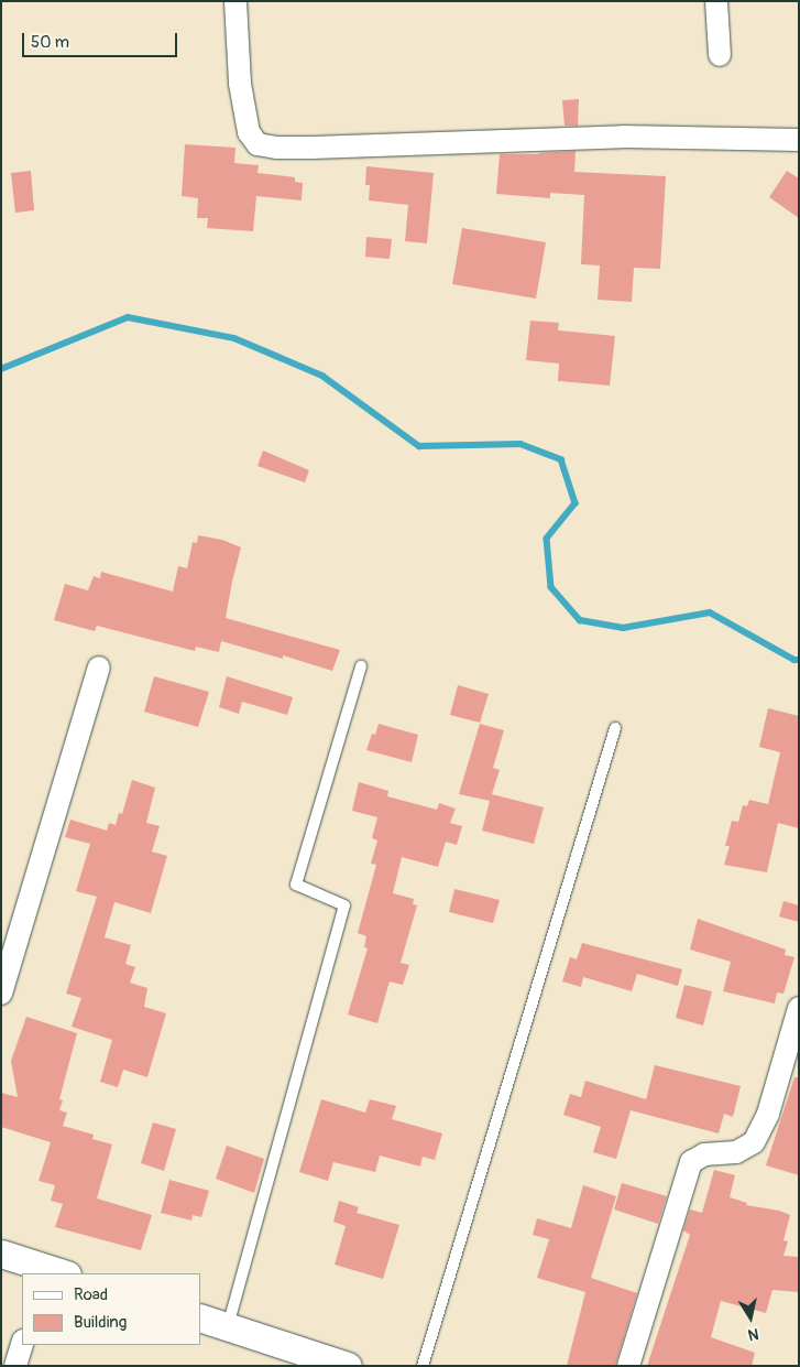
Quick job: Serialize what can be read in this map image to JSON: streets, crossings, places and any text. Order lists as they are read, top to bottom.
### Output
{
  "legend": ["Road", "Building"],
  "scale_bar": "50 m",
  "north": "bottom"
}
